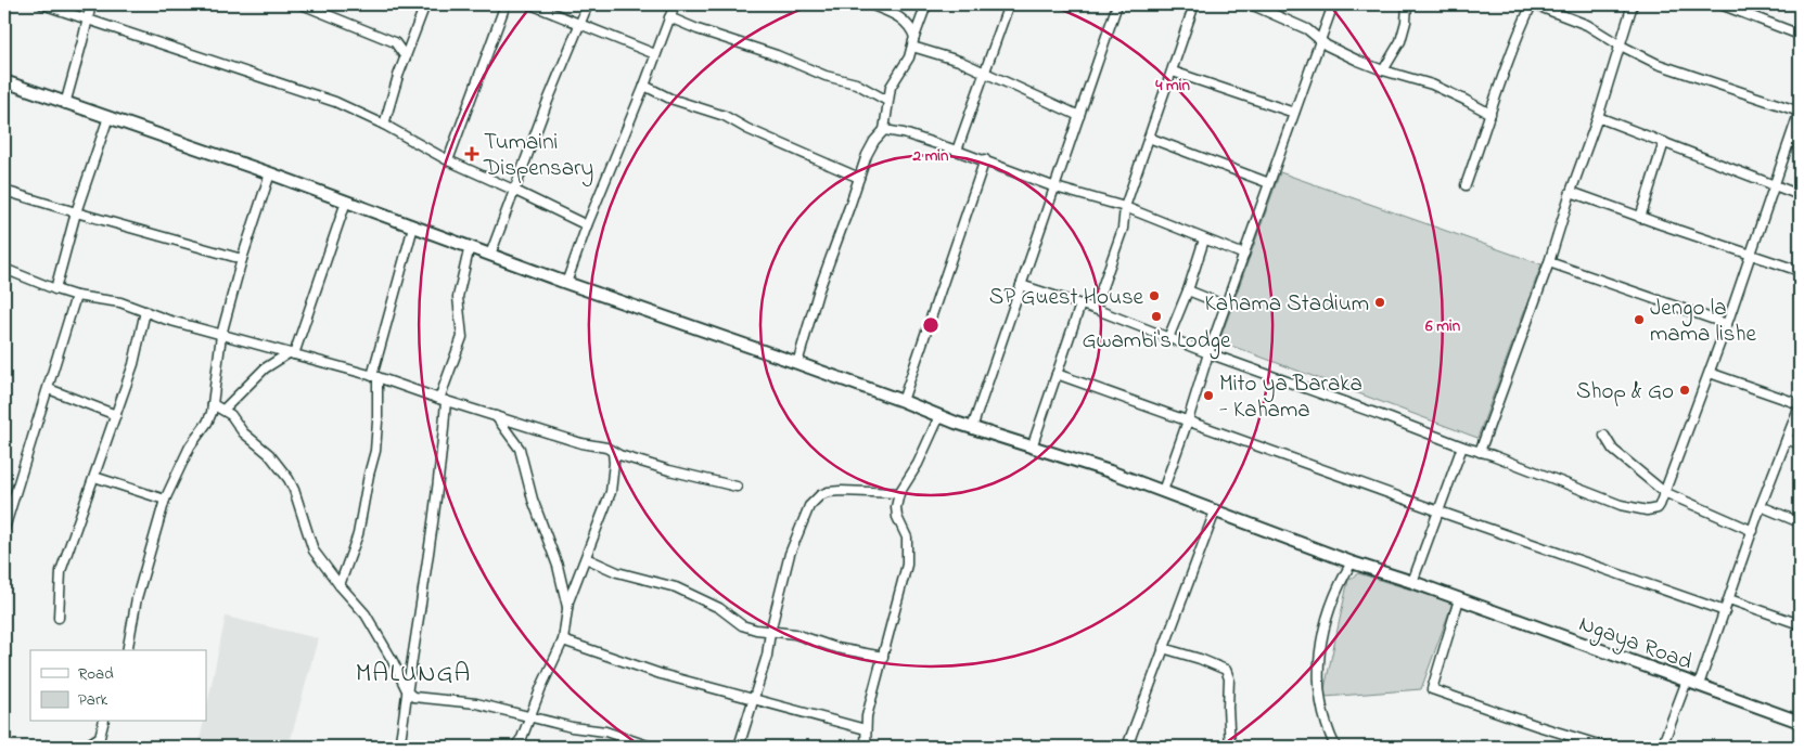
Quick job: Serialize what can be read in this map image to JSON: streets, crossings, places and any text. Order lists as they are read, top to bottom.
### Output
{
  "streets": {
    "street": ["Ngaya Road"]
  },
  "districts": ["MALUNGA"],
  "places": {
    "health": ["Tumaini Dispensary"],
    "other": [
      "SP Guest House",
      "Kahama Stadium",
      "Gwambi's Lodge",
      "Jengo la mama lishe",
      "Shop & Go",
      "Mito ya Baraka - Kahama"
    ]
  },
  "legend": ["Road", "Park"],
  "rings": ["4 min", "2 min", "6 min"]
}
